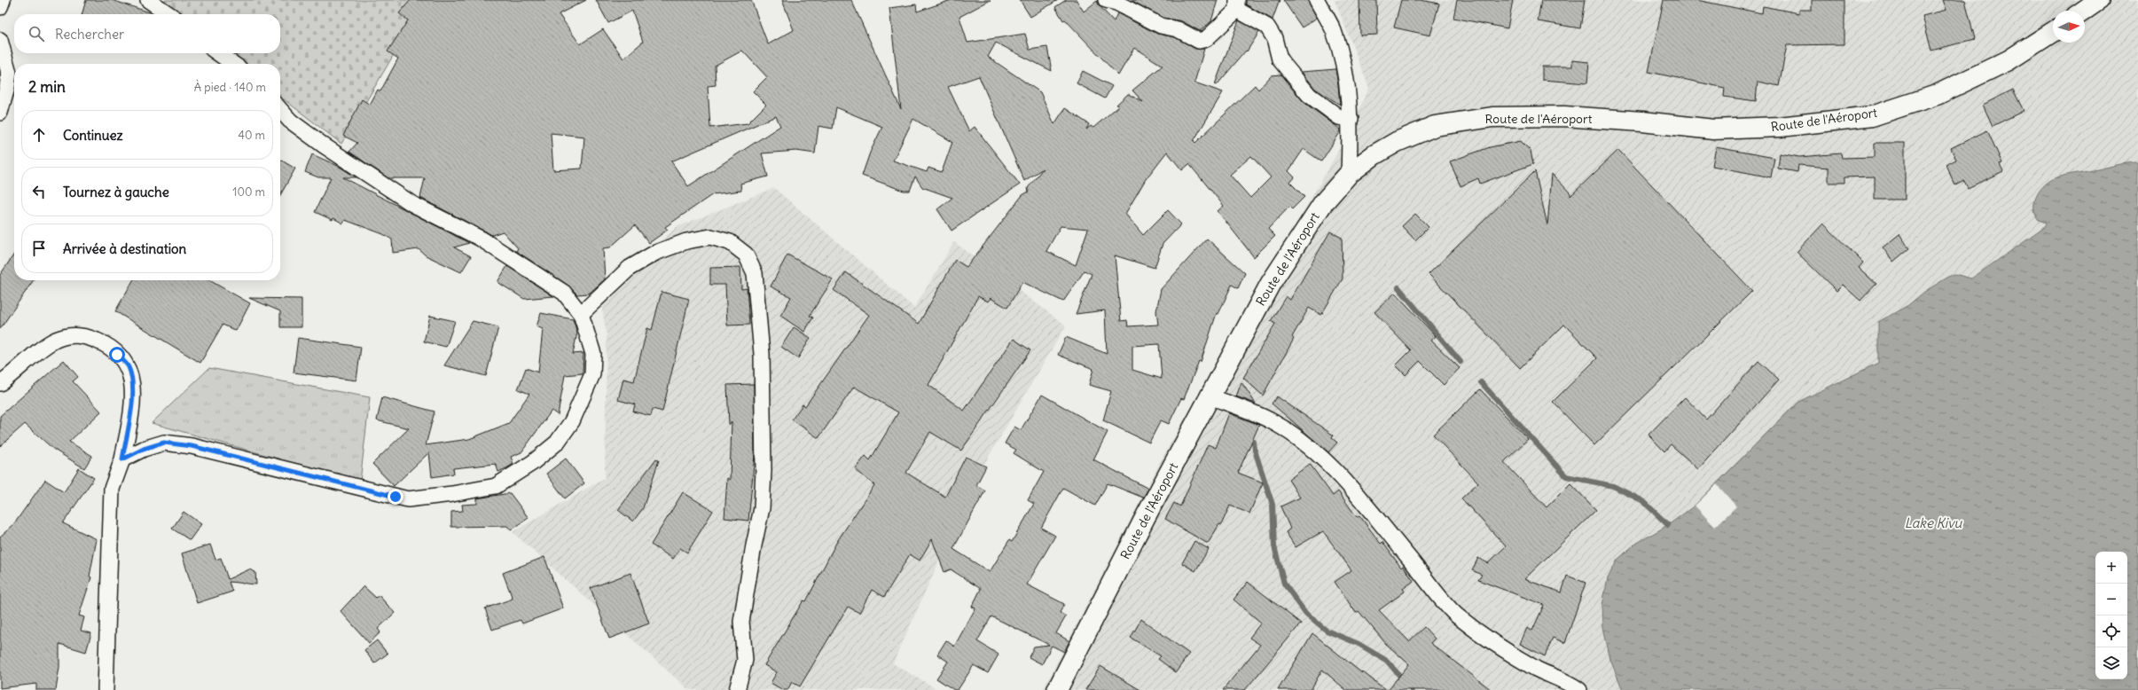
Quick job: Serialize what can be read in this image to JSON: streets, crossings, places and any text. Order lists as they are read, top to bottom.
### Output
{
  "streets": {
    "highway": ["Route de l'Aéroport"]
  },
  "water": ["Lake Kivu"],
  "north": "right",
  "page": {
    "search": "Rechercher",
    "heading": ["2 min", "À pied · 140 m"],
    "list": [
      ["Continuez", "40 m"],
      ["Tournez à gauche", "100 m"],
      "Arrivée à destination"
    ],
    "map_buttons": ["+", "−"]
  }
}
